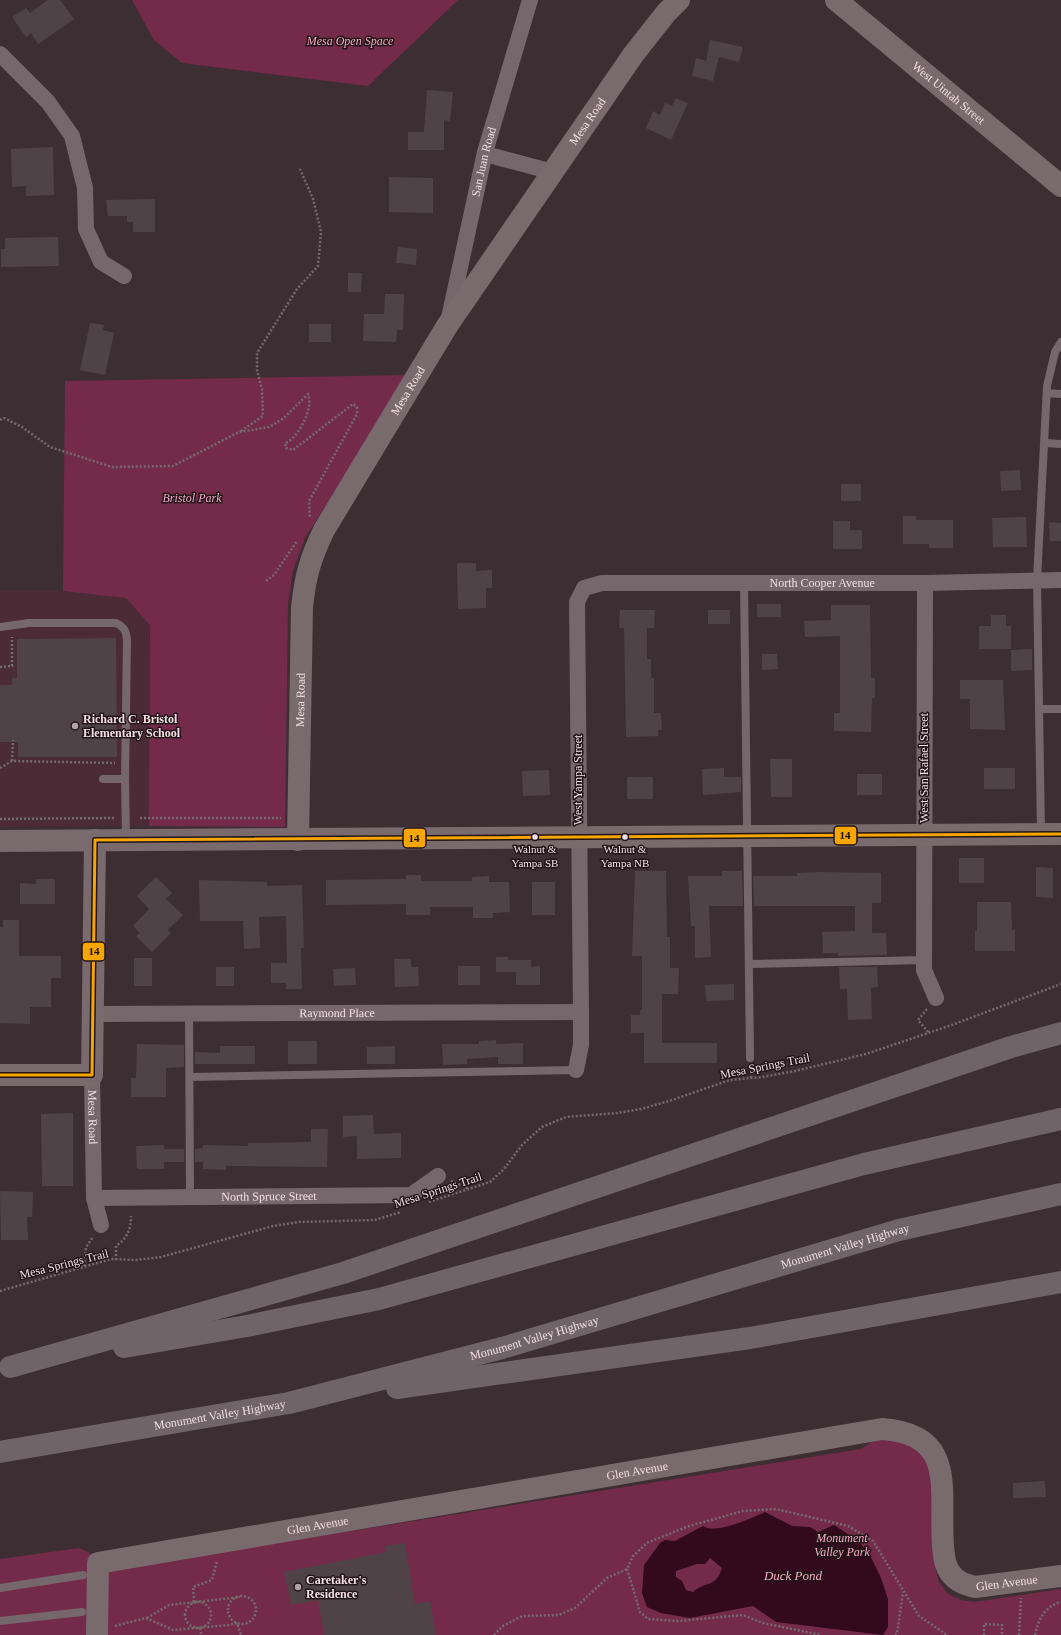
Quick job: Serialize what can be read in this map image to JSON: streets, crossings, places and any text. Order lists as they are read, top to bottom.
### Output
{
  "streets": {
    "highway": ["Monument Valley Highway"],
    "main road": ["West Uintah Street", "Mesa Road", "Glen Avenue"],
    "street": [
      "San Juan Road",
      "North Cooper Avenue",
      "West San Rafael Street",
      "West Yampa Street",
      "Raymond Place",
      "North Spruce Street"
    ],
    "path": ["Mesa Springs Trail"]
  },
  "crossings": [
    ["Mesa Road", "San Juan Road"],
    ["Mesa Road", "Raymond Place"],
    ["Mesa Road", "North Spruce Street"],
    ["North Cooper Avenue", "West San Rafael Street"],
    ["North Cooper Avenue", "West Yampa Street"],
    ["West Yampa Street", "Raymond Place"]
  ],
  "water": ["Duck Pond"],
  "parks": ["Mesa Open Space", "Bristol Park", "Monument Valley Park"],
  "places": [
    "Richard C. Bristol Elementary School",
    "Walnut & Yampa SB",
    "Walnut & Yampa NB",
    "Caretaker's Residence"
  ],
  "lines": ["transit line 14"]
}
